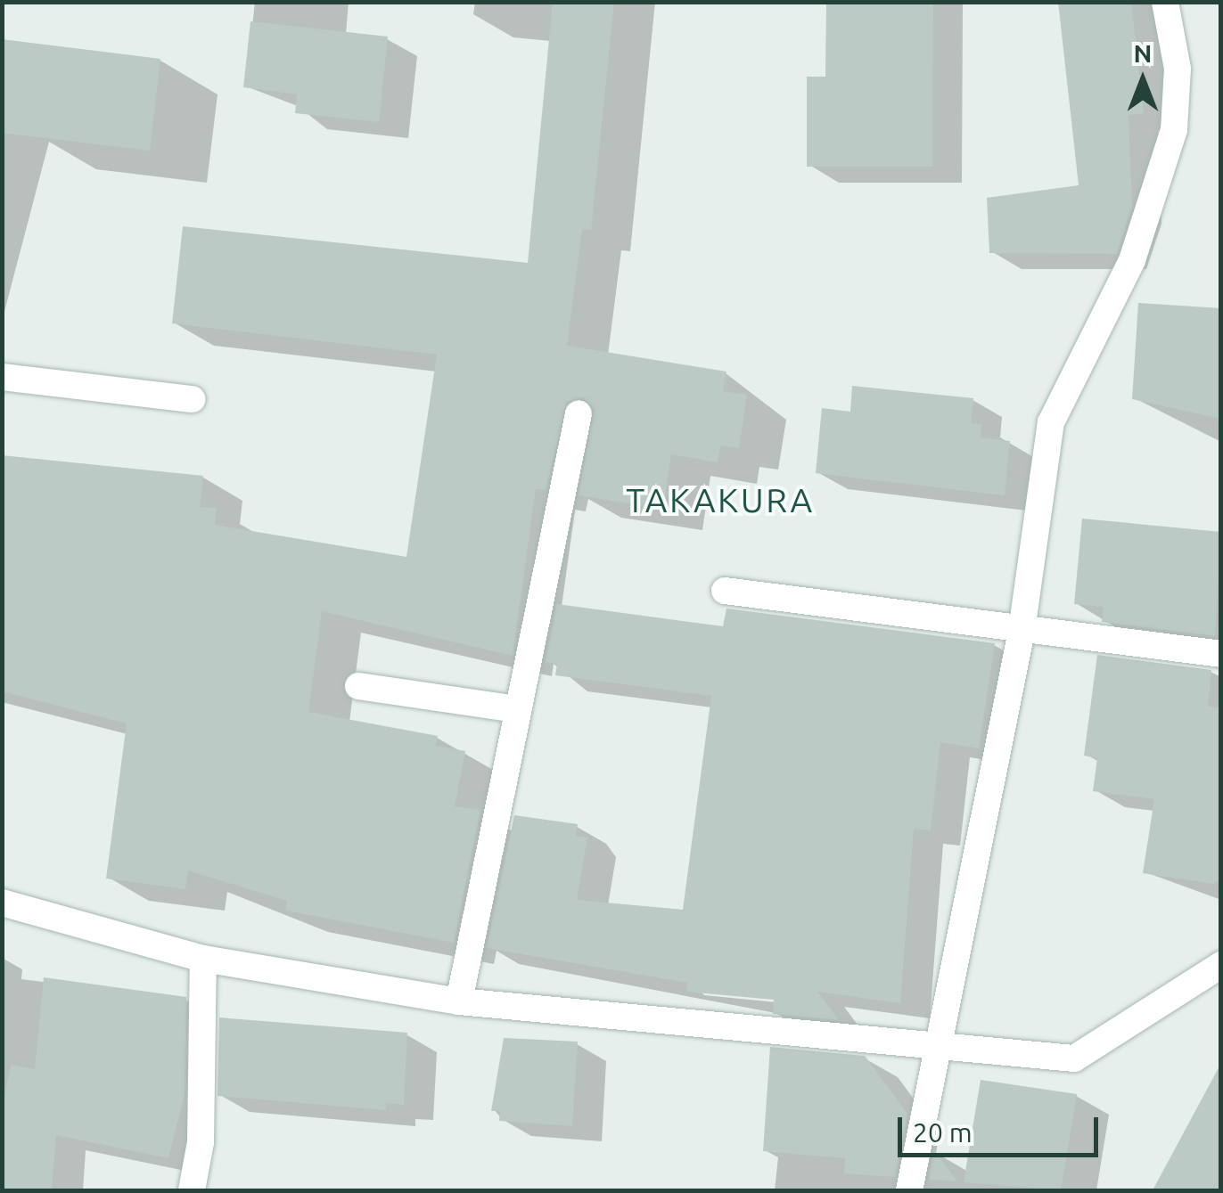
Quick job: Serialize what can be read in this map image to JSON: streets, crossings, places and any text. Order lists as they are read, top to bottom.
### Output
{
  "districts": ["TAKAKURA"],
  "scale_bar": "20 m",
  "north": "top"
}
